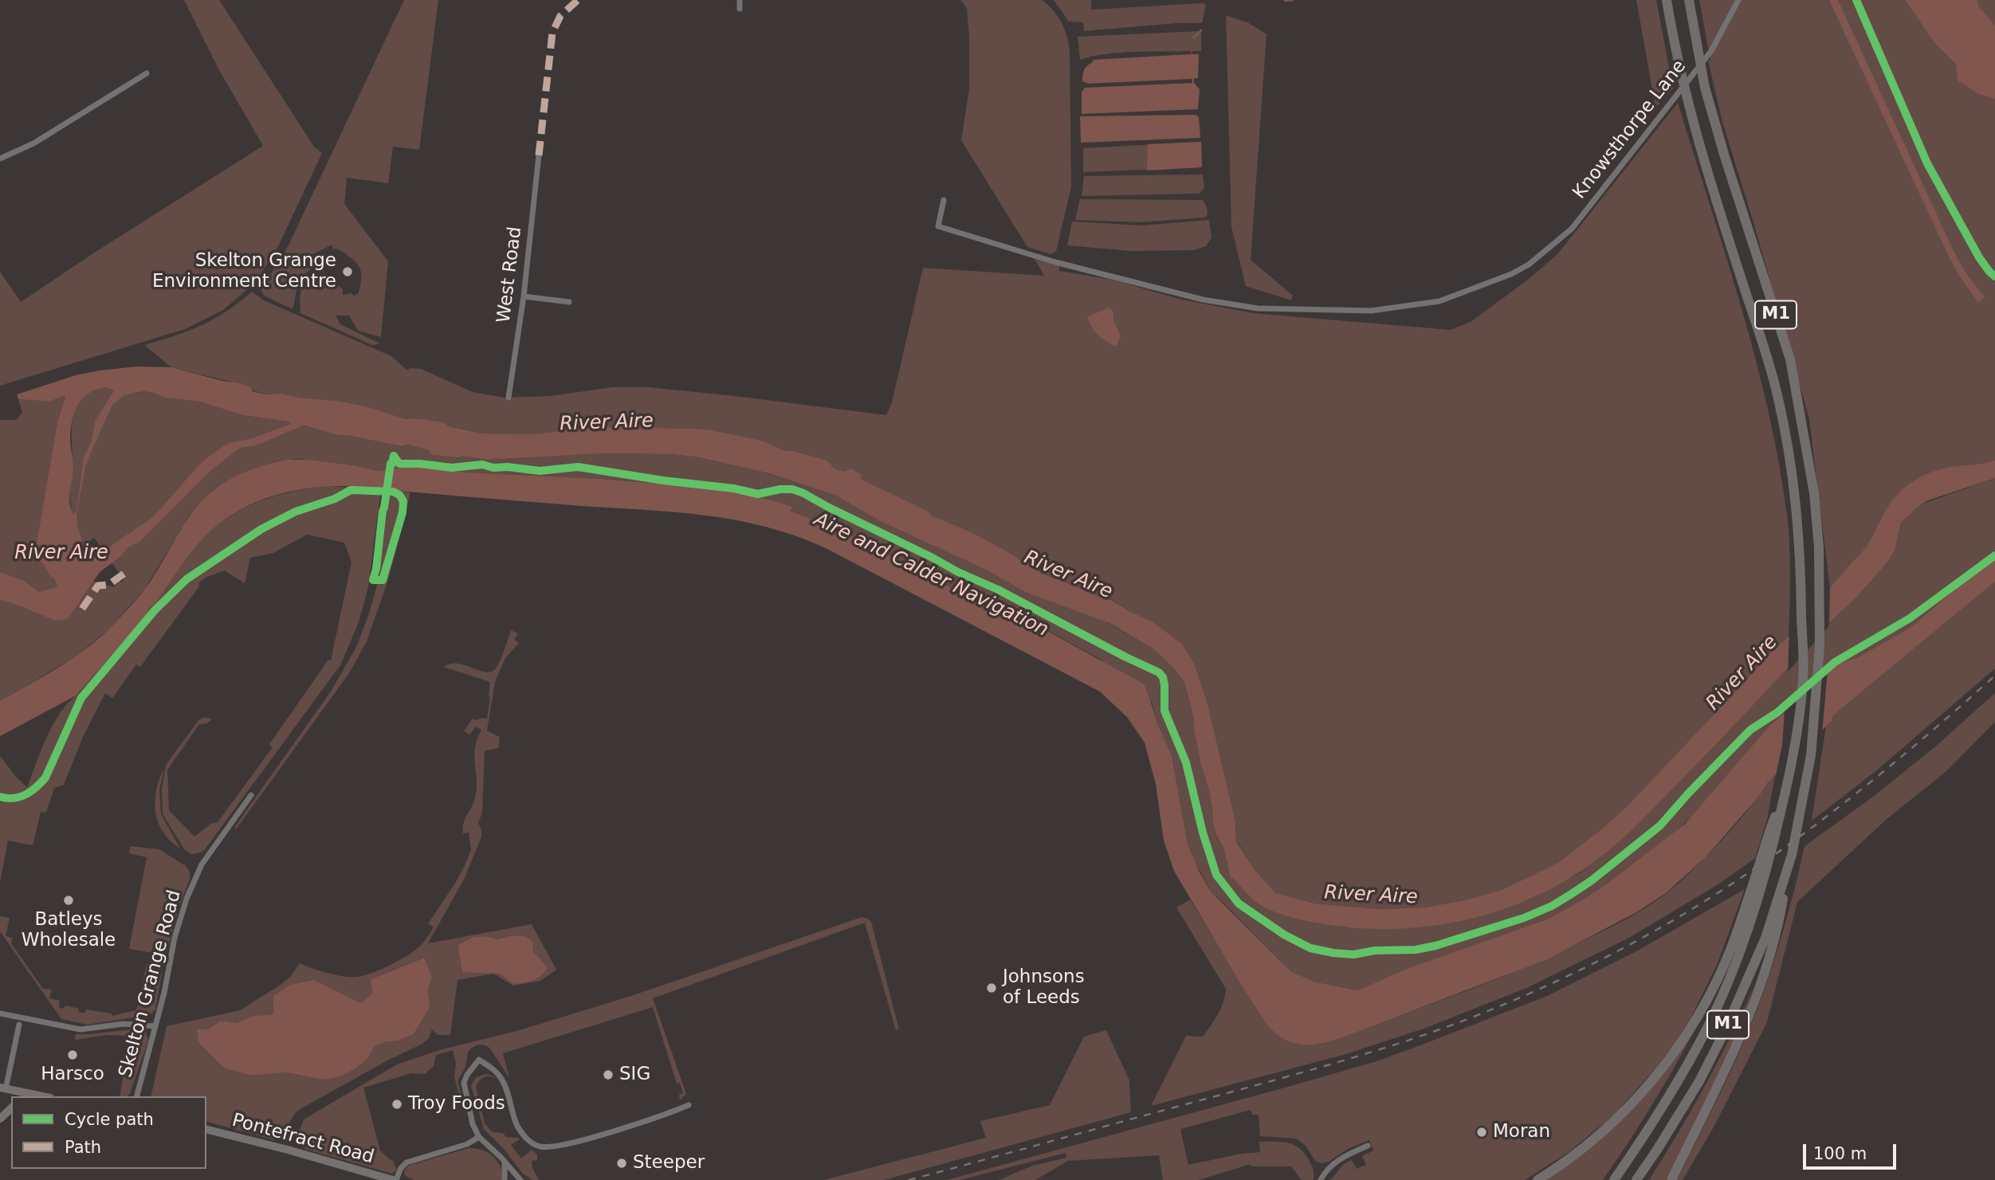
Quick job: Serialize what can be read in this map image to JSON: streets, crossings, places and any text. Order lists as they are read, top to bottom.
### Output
{
  "streets": {
    "highway": ["M1"],
    "main road": ["Pontefract Road"],
    "street": ["Knowsthorpe Lane", "West Road", "Skelton Grange Road"]
  },
  "water": ["River Aire", "Aire and Calder Navigation"],
  "places": [
    "Skelton Grange Environment Centre",
    "Batleys Wholesale",
    "Johnsons of Leeds",
    "Harsco",
    "SIG",
    "Troy Foods",
    "Moran",
    "Steeper"
  ],
  "legend": ["Cycle path", "Path"],
  "scale_bar": "100 m"
}
